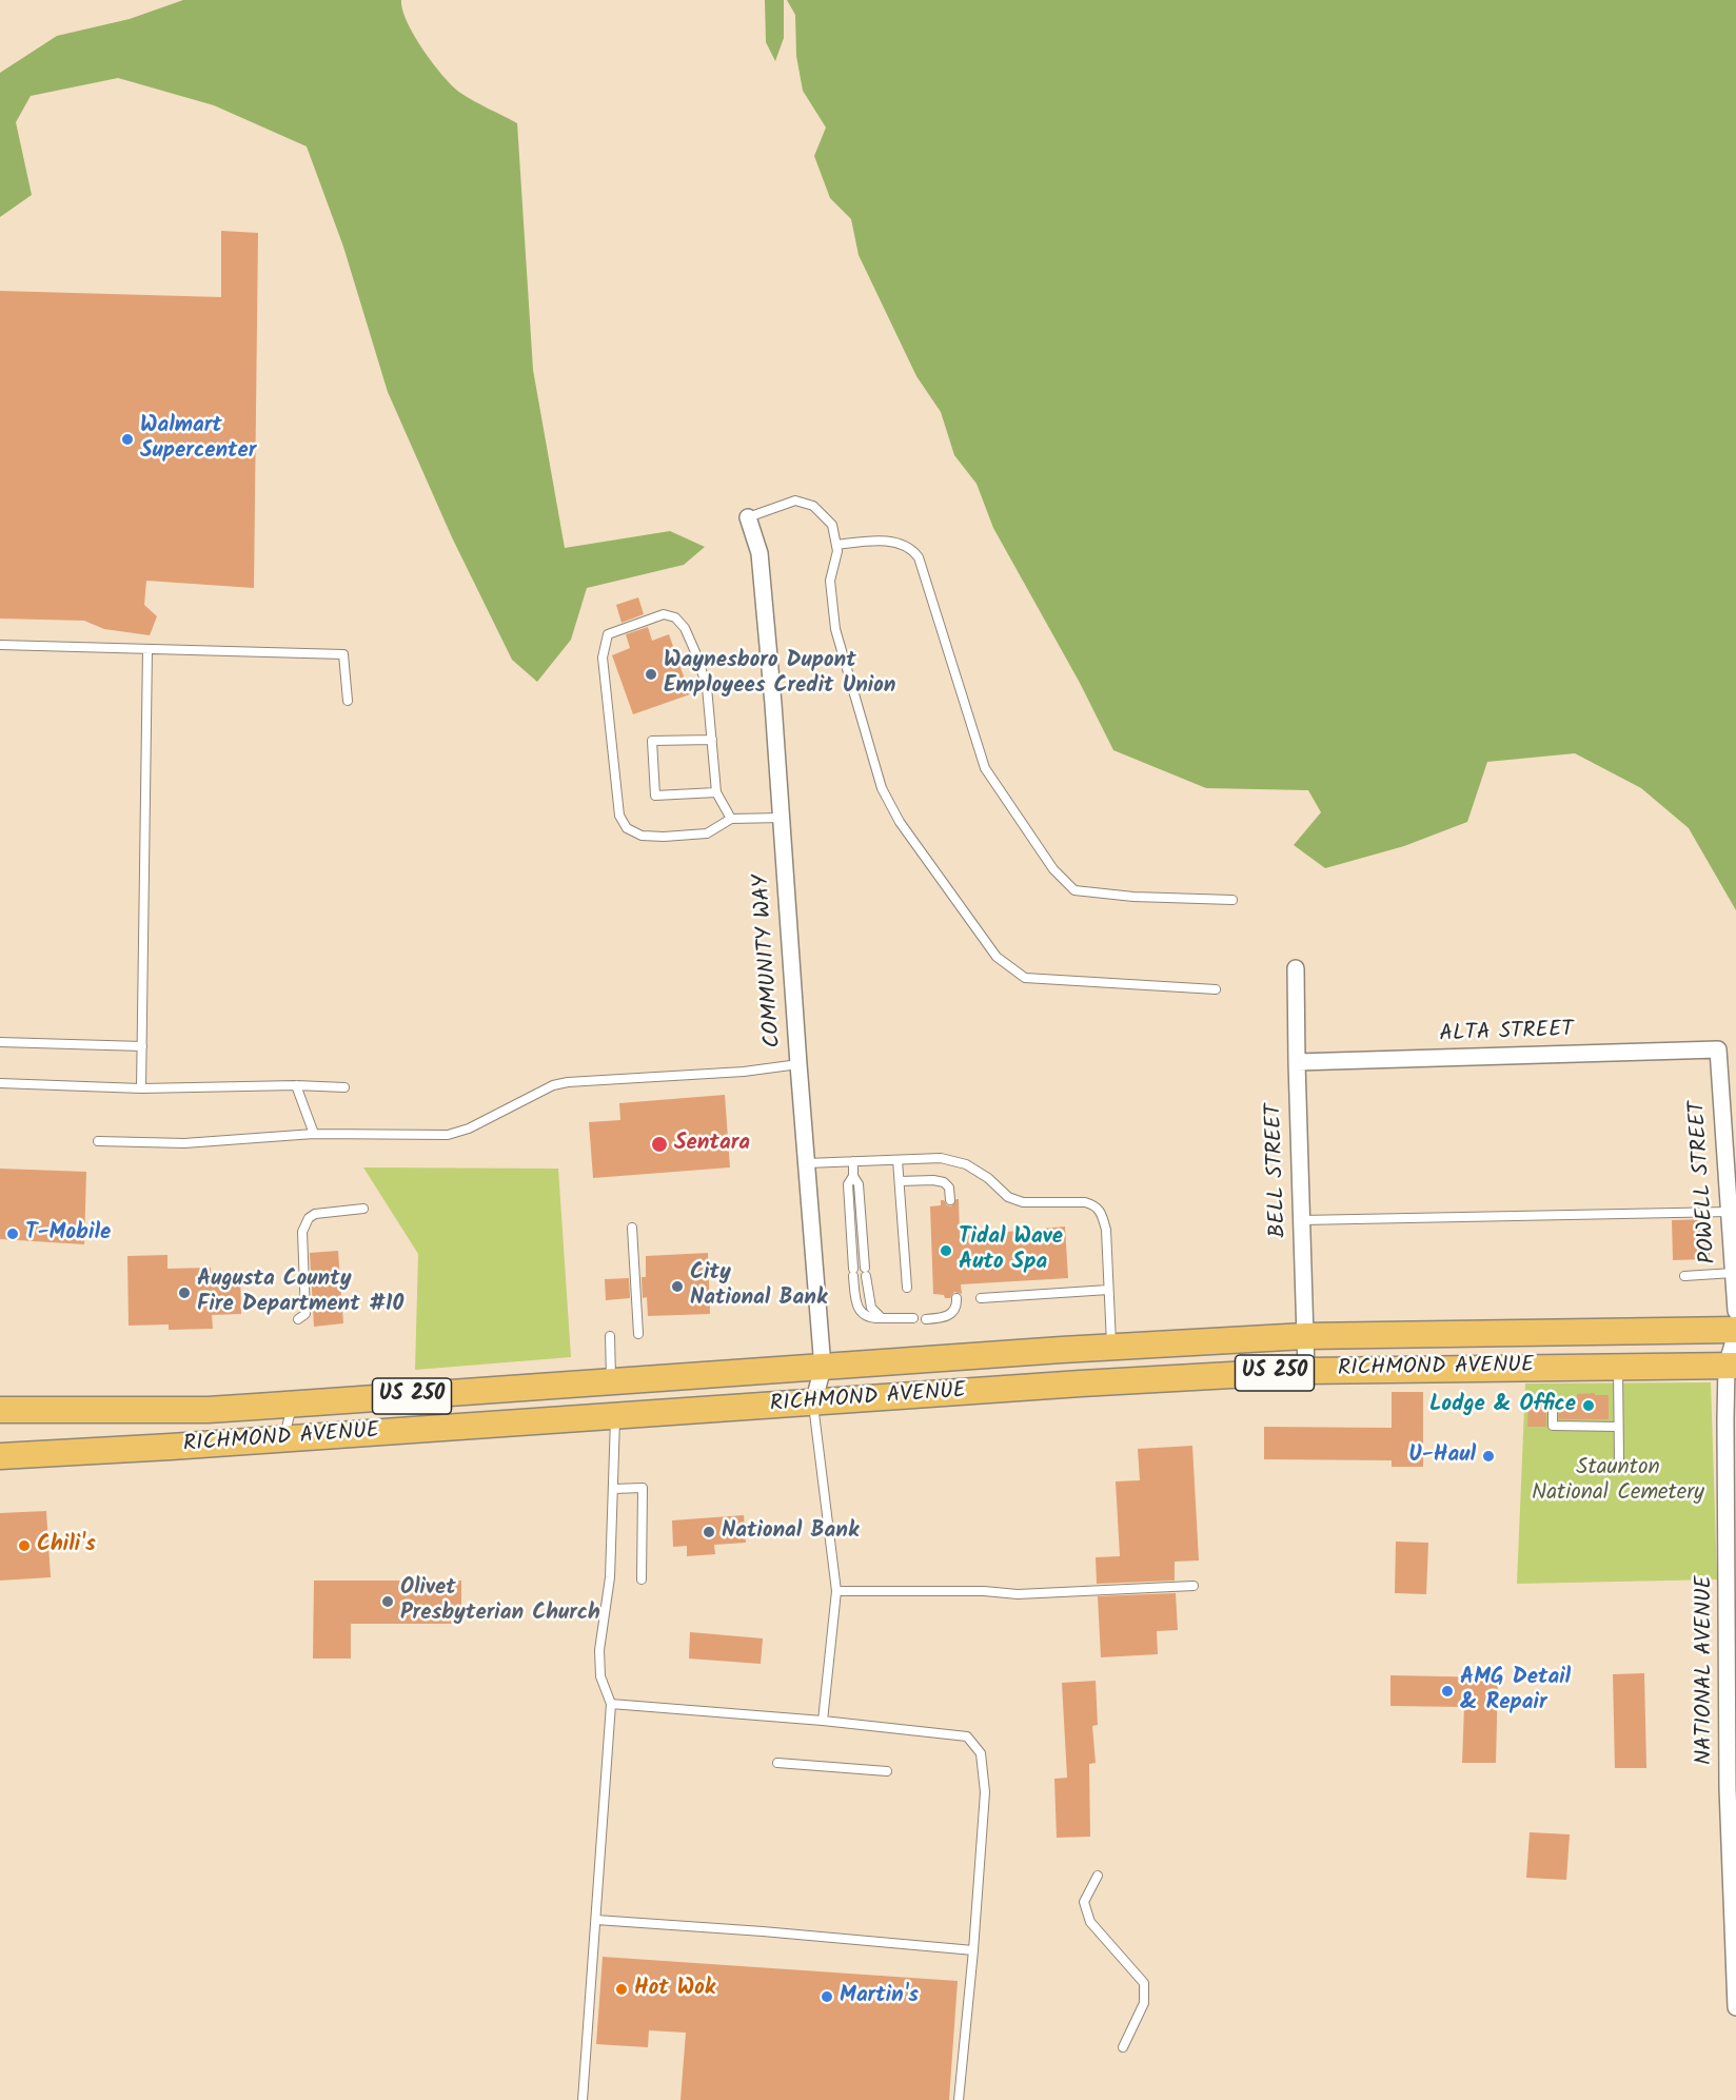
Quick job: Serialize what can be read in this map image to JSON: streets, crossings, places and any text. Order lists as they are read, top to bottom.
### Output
{
  "streets": {
    "main road": ["RICHMOND AVENUE", "US 250"],
    "street": [
      "COMMUNITY WAY",
      "ALTA STREET",
      "BELL STREET",
      "POWELL STREET",
      "NATIONAL AVENUE"
    ]
  },
  "crossings": [
    ["COMMUNITY WAY", "RICHMOND AVENUE"],
    ["ALTA STREET", "BELL STREET"],
    ["ALTA STREET", "POWELL STREET"],
    ["BELL STREET", "RICHMOND AVENUE"],
    ["RICHMOND AVENUE", "NATIONAL AVENUE"]
  ],
  "parks": ["Staunton National Cemetery"],
  "places": [
    "Walmart Supercenter",
    "Waynesboro Dupont Employees Credit Union",
    "Sentara",
    "T-Mobile",
    "Tidal Wave Auto Spa",
    "City National Bank",
    "Augusta County Fire Department #10",
    "Lodge & Office",
    "U-Haul",
    "National Bank",
    "Chili's",
    "Olivet Presbyterian Church",
    "AMG Detail & Repair",
    "Hot Wok",
    "Martin's"
  ]
}
